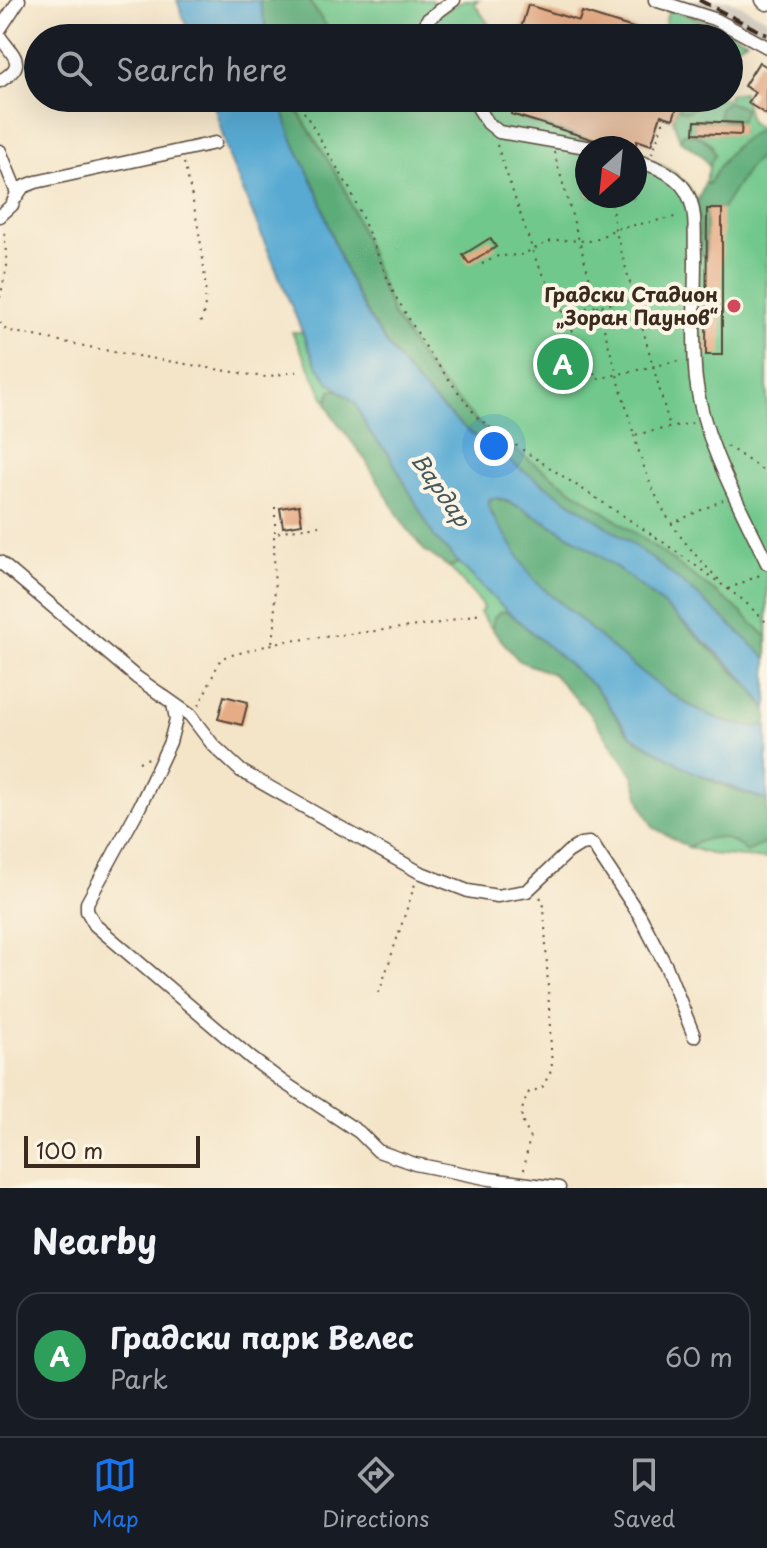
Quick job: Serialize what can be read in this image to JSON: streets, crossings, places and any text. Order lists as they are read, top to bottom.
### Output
{
  "water": ["Вардар"],
  "places": ["Градски Стадион „Зоран Паунов“"],
  "scale_bar": "100 m",
  "north": "bottom left",
  "page": {
    "search": "Search here",
    "pins": "A",
    "scale": "100 m",
    "heading": "Nearby",
    "list": [
      {
        "mark": "A",
        "name": "Градски парк Велес",
        "note": "Park",
        "value": "60 m"
      }
    ],
    "nav": ["Map", "Directions", "Saved"]
  }
}
